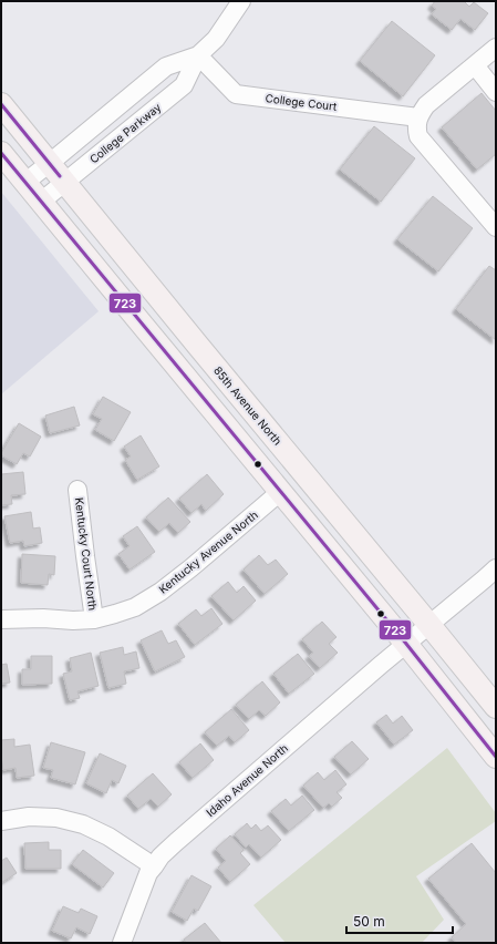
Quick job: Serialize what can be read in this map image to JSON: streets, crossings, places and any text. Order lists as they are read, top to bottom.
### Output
{
  "streets": {
    "main road": ["85th Avenue North"],
    "street": [
      "College Court",
      "College Parkway",
      "Kentucky Avenue North",
      "Kentucky Court North",
      "Idaho Avenue North"
    ]
  },
  "crossings": [
    ["College Court", "College Parkway"],
    ["College Parkway", "85th Avenue North"],
    ["85th Avenue North", "Idaho Avenue North"],
    ["Kentucky Avenue North", "Kentucky Court North"]
  ],
  "lines": ["transit line 723"],
  "scale_bar": "50 m"
}
